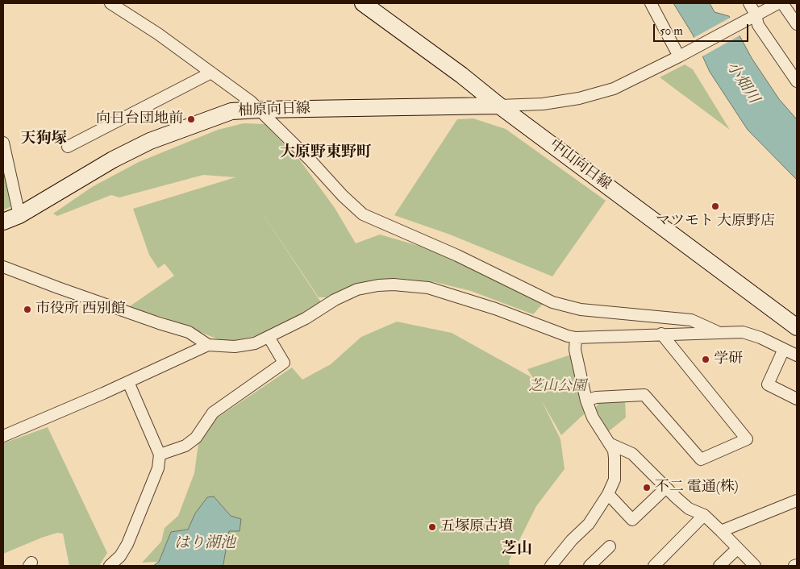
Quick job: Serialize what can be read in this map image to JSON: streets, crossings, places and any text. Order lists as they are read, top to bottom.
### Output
{
  "streets": {
    "main road": ["柚原向日線", "中山向日線"]
  },
  "crossings": [
    ["柚原向日線", "中山向日線"]
  ],
  "districts": ["天狗塚", "大原野東野町", "芝山"],
  "water": ["小畑川", "はり湖池"],
  "parks": ["芝山公園"],
  "places": [
    "向日台団地前",
    "マツモト 大原野店",
    "市役所 西別館",
    "学研",
    "不二 電通(株)",
    "五塚原古墳"
  ],
  "scale_bar": "50 m"
}
